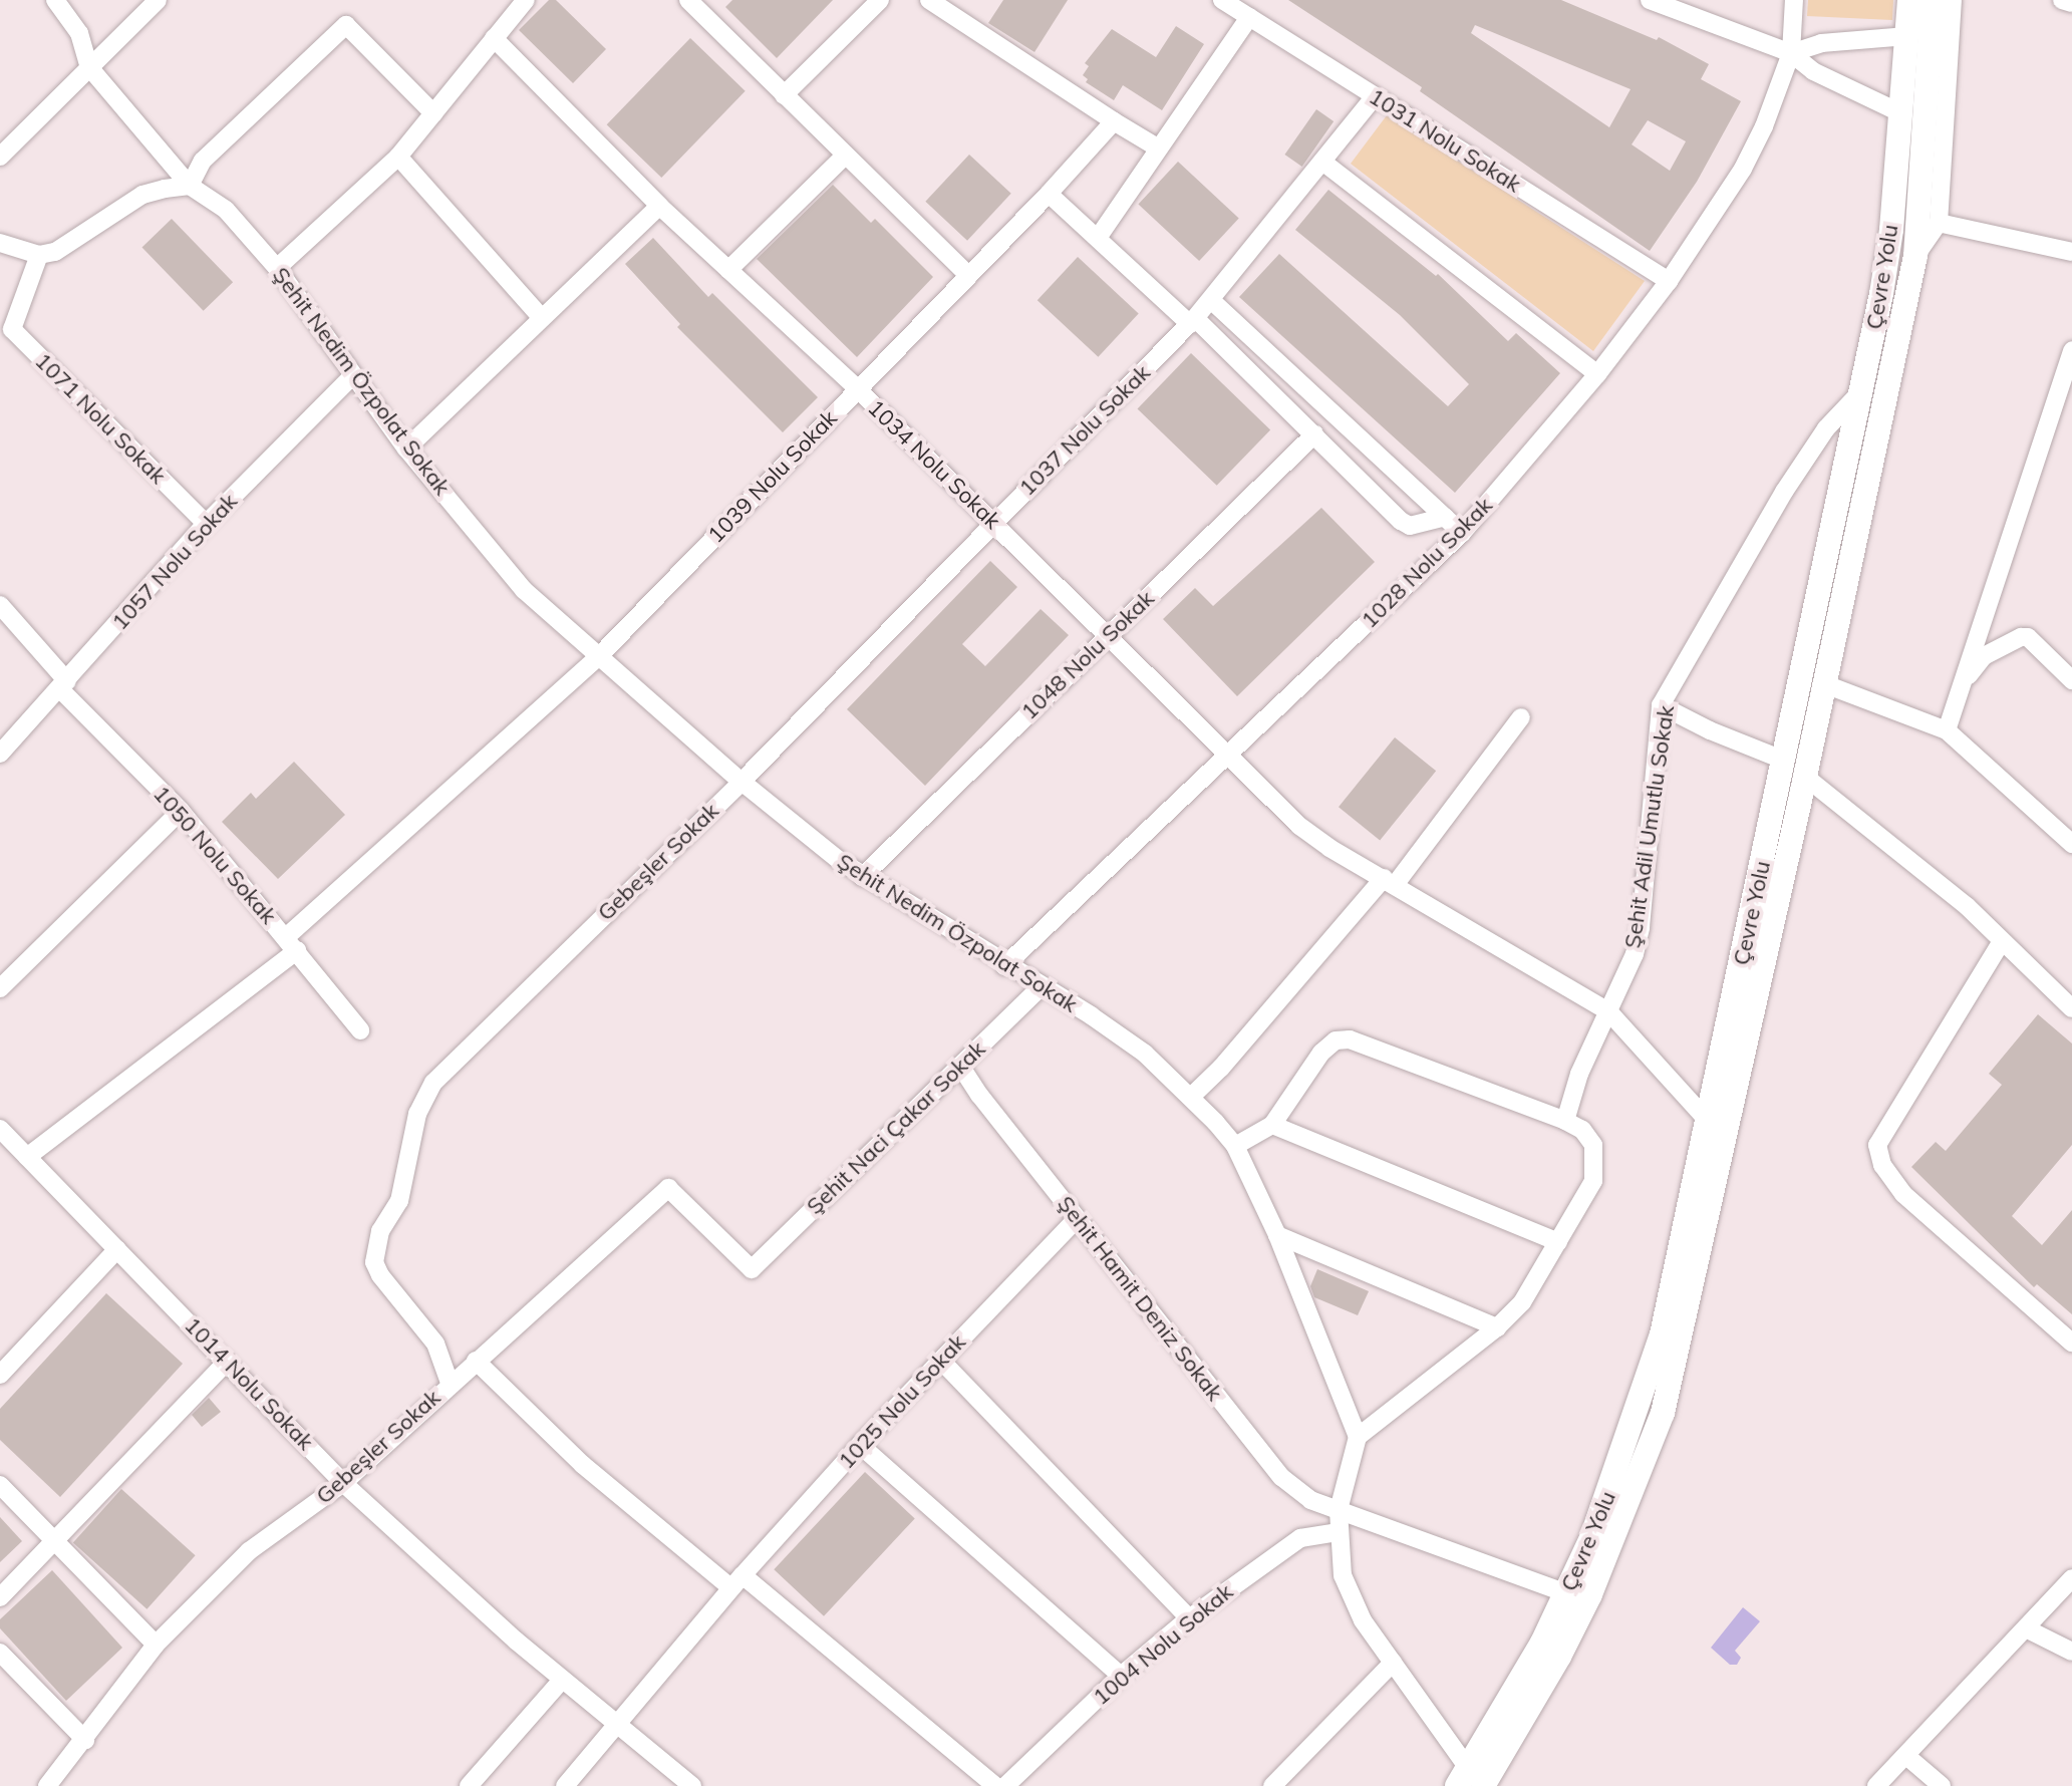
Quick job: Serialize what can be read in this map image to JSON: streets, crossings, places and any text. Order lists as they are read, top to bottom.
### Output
{
  "streets": {
    "main road": ["Çevre Yolu"],
    "street": [
      "1031 Nolu Sokak",
      "Şehit Nedim Özpolat Sokak",
      "1071 Nolu Sokak",
      "1037 Nolu Sokak",
      "1034 Nolu Sokak",
      "1039 Nolu Sokak",
      "1057 Nolu Sokak",
      "1028 Nolu Sokak",
      "1048 Nolu Sokak",
      "Şehit Adil Umutlu Sokak",
      "1050 Nolu Sokak",
      "Gebeşler Sokak",
      "Şehit Naci Çakar Sokak",
      "Şehit Hamit Deniz Sokak",
      "1014 Nolu Sokak",
      "1025 Nolu Sokak",
      "1004 Nolu Sokak"
    ]
  },
  "crossings": [
    ["1031 Nolu Sokak", "1037 Nolu Sokak"],
    ["1031 Nolu Sokak", "1028 Nolu Sokak"],
    ["Çevre Yolu", "1034 Nolu Sokak"],
    ["Çevre Yolu", "Şehit Adil Umutlu Sokak"],
    ["Çevre Yolu", "Şehit Hamit Deniz Sokak"],
    ["Şehit Nedim Özpolat Sokak", "1037 Nolu Sokak"],
    ["Şehit Nedim Özpolat Sokak", "1039 Nolu Sokak"],
    ["Şehit Nedim Özpolat Sokak", "1057 Nolu Sokak"],
    ["Şehit Nedim Özpolat Sokak", "1028 Nolu Sokak"],
    ["Şehit Nedim Özpolat Sokak", "1048 Nolu Sokak"],
    ["Şehit Nedim Özpolat Sokak", "Gebeşler Sokak"],
    ["Şehit Nedim Özpolat Sokak", "Şehit Naci Çakar Sokak"],
    ["1071 Nolu Sokak", "1057 Nolu Sokak"],
    ["1037 Nolu Sokak", "1034 Nolu Sokak"],
    ["1037 Nolu Sokak", "Gebeşler Sokak"],
    ["1034 Nolu Sokak", "1039 Nolu Sokak"],
    ["1034 Nolu Sokak", "1028 Nolu Sokak"],
    ["1034 Nolu Sokak", "1048 Nolu Sokak"],
    ["1034 Nolu Sokak", "Şehit Adil Umutlu Sokak"],
    ["1039 Nolu Sokak", "1050 Nolu Sokak"],
    ["1039 Nolu Sokak", "1014 Nolu Sokak"],
    ["1057 Nolu Sokak", "1050 Nolu Sokak"],
    ["Gebeşler Sokak", "1014 Nolu Sokak"],
    ["Şehit Naci Çakar Sokak", "Şehit Hamit Deniz Sokak"],
    ["Şehit Hamit Deniz Sokak", "1025 Nolu Sokak"],
    ["1014 Nolu Sokak", "1025 Nolu Sokak"]
  ]
}
